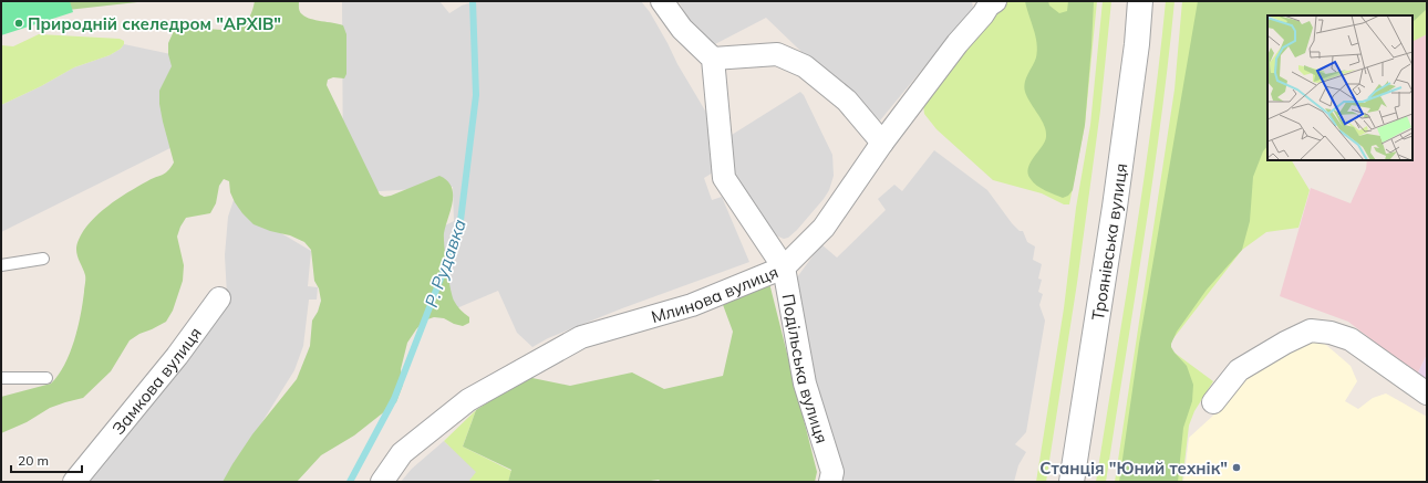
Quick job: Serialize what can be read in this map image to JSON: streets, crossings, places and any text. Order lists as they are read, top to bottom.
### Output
{
  "streets": {
    "street": [
      "Троянівська вулиця",
      "Млинова вулиця",
      "Подільська вулиця",
      "Замкова вулиця"
    ]
  },
  "crossings": [
    ["Млинова вулиця", "Подільська вулиця"]
  ],
  "water": ["Р. Рудавка"],
  "places": ["Природній скеледром \"АРХІВ\"", "Станція \"Юний технік\""],
  "scale_bar": "20 m"
}
